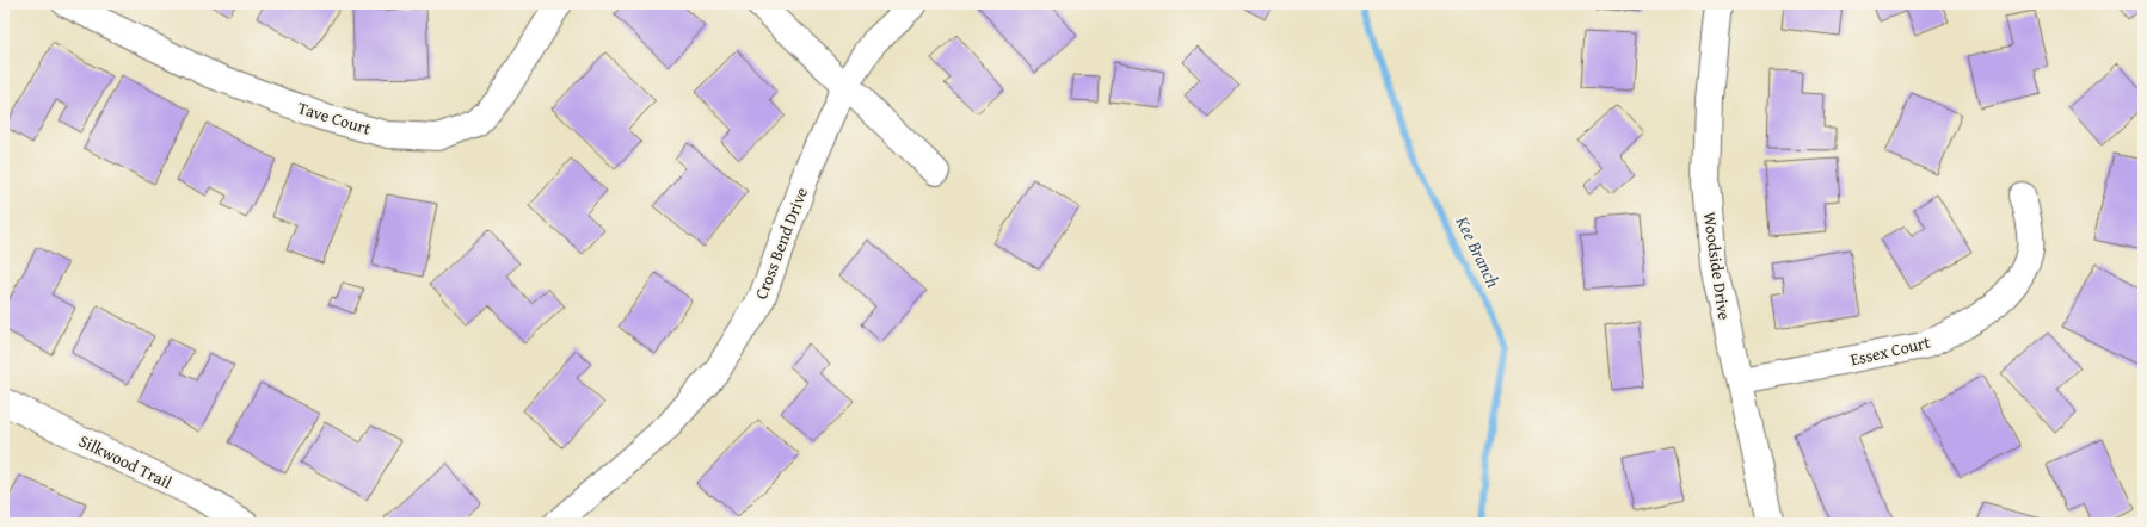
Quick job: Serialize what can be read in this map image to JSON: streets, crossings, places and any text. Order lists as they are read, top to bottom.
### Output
{
  "streets": {
    "street": [
      "Tave Court",
      "Cross Bend Drive",
      "Woodside Drive",
      "Essex Court",
      "Silkwood Trail"
    ]
  },
  "crossings": [
    ["Woodside Drive", "Essex Court"]
  ],
  "water": ["Kee Branch"]
}
